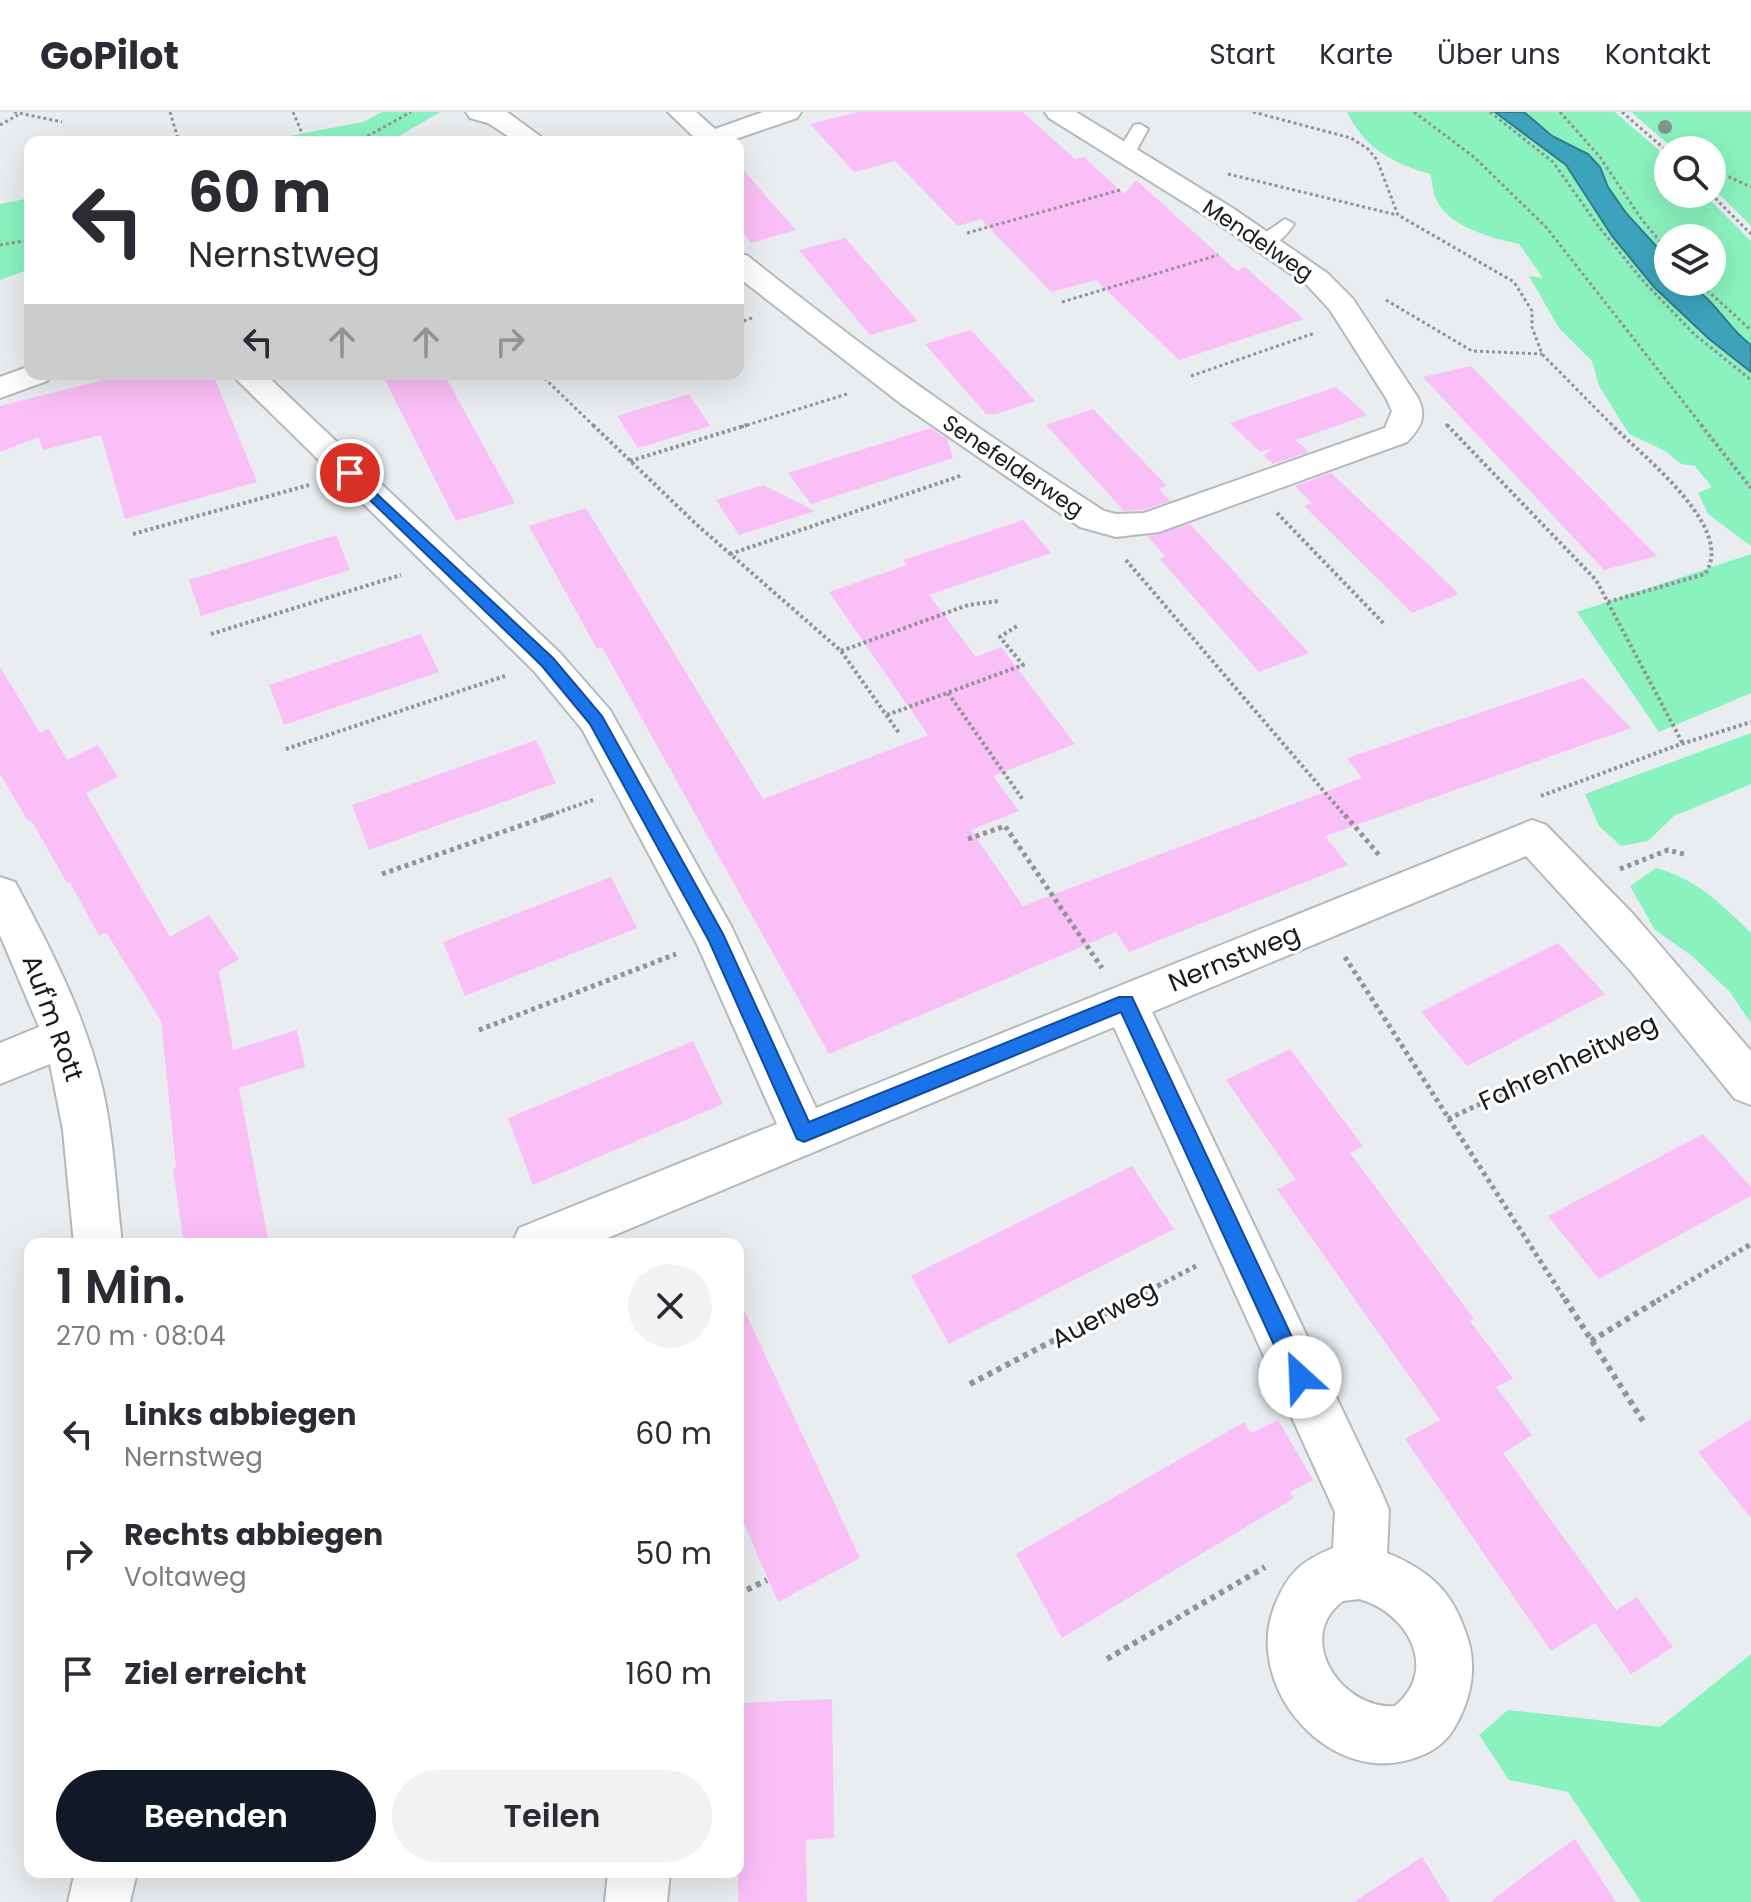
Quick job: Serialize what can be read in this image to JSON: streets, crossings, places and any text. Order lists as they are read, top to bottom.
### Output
{
  "streets": {
    "street": [
      "Mendelweg",
      "Senefelderweg",
      "Nernstweg",
      "Auf'm Rott",
      "Fahrenheitweg"
    ],
    "path": ["Auerweg"]
  },
  "crossings": [
    ["Mendelweg", "Senefelderweg"],
    ["Nernstweg", "Fahrenheitweg"]
  ],
  "page": {
    "header": "GoPilot",
    "nav": [
      "Start",
      "Karte",
      "Über uns",
      "Kontakt"
    ],
    "turn": ["60 m", "Nernstweg"],
    "heading": ["1 Min.", "270 m · 08:04"],
    "list": [
      {
        "name": "Links abbiegen",
        "note": "Nernstweg",
        "value": "60 m"
      },
      {
        "name": "Rechts abbiegen",
        "note": "Voltaweg",
        "value": "50 m"
      },
      {
        "name": "Ziel erreicht",
        "value": "160 m"
      }
    ],
    "buttons": ["Beenden", "Teilen"]
  }
}
